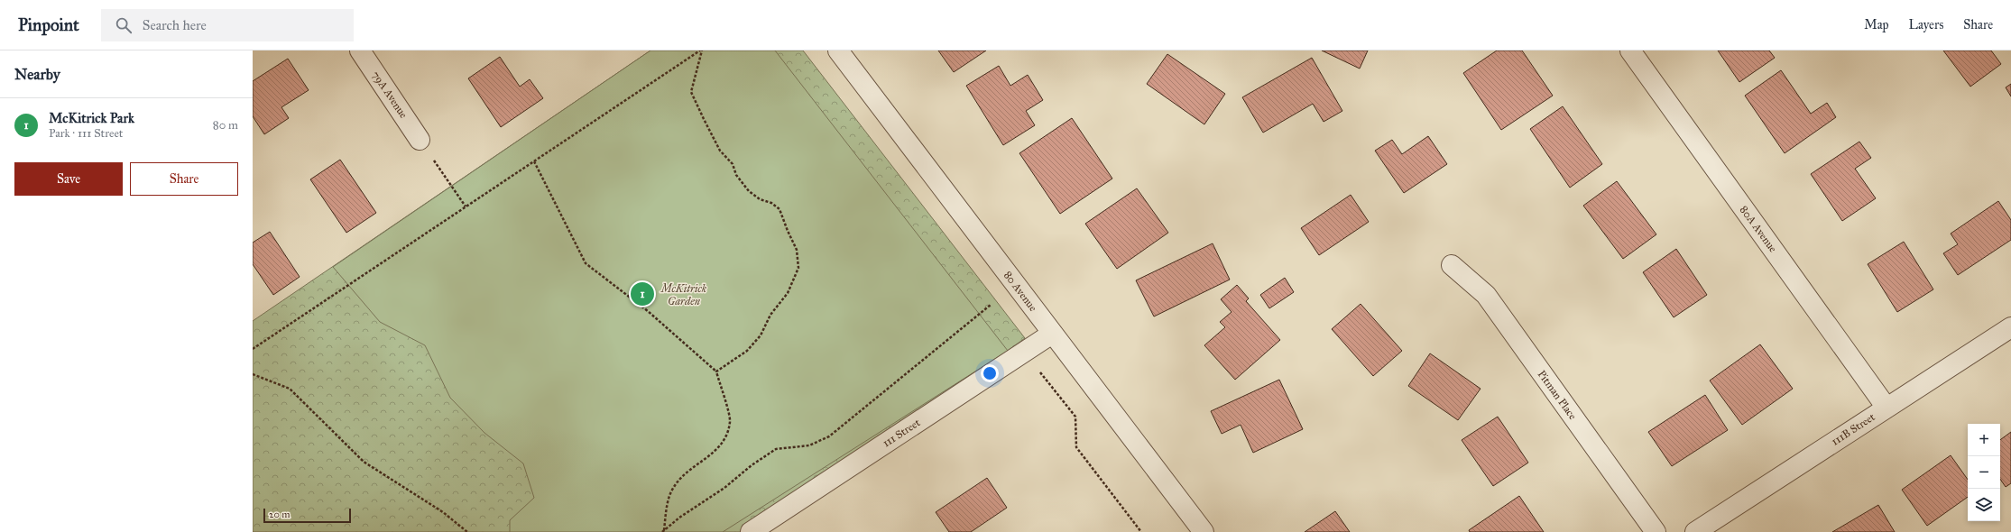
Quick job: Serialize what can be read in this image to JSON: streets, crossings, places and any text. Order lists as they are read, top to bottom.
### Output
{
  "streets": {
    "street": [
      "79A Avenue",
      "80A Avenue",
      "80 Avenue",
      "Pitman Place",
      "111B Street",
      "111 Street"
    ]
  },
  "crossings": [
    ["80A Avenue", "111B Street"],
    ["80 Avenue", "111 Street"]
  ],
  "parks": ["McKitrick Garden"],
  "scale_bar": "20 m",
  "page": {
    "header": "Pinpoint",
    "search": "Search here",
    "nav": ["Map", "Layers", "Share"],
    "heading": "Nearby",
    "list": [
      {
        "mark": "1",
        "name": "McKitrick Park",
        "note": "Park · 111 Street",
        "value": "80 m"
      }
    ],
    "buttons": ["Save", "Share"],
    "pins": "1",
    "map_buttons": ["+", "−"],
    "scale": "20 m"
  }
}
